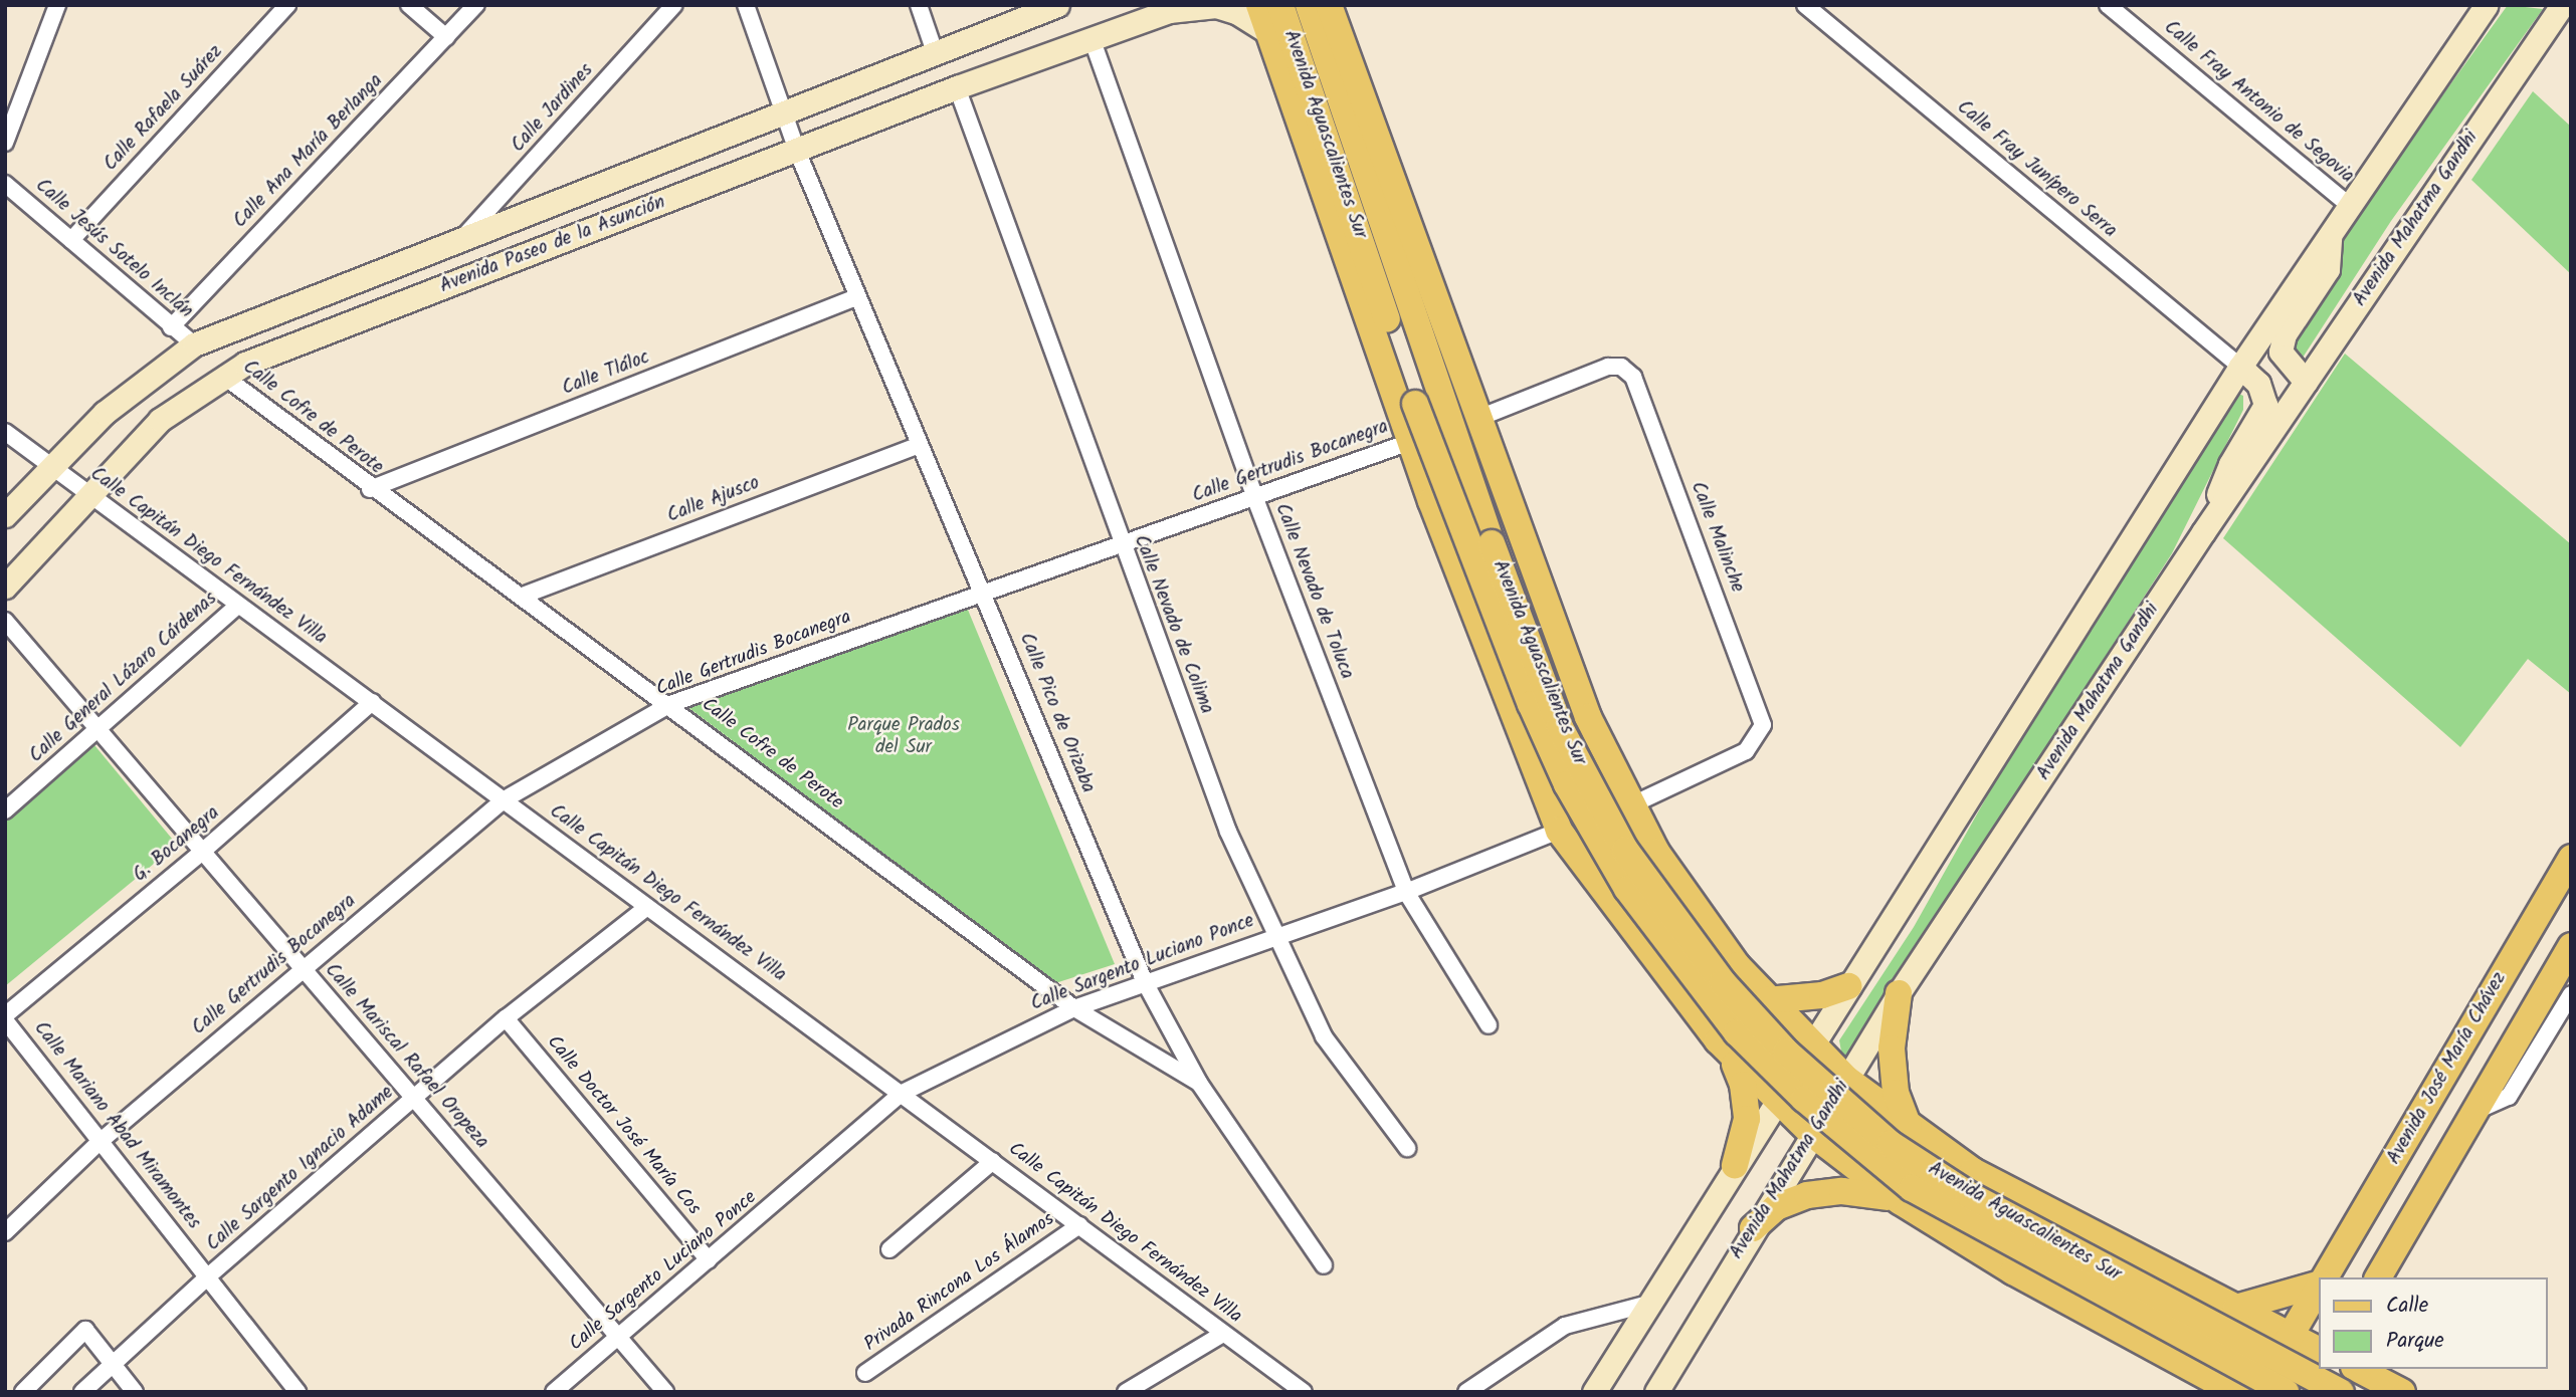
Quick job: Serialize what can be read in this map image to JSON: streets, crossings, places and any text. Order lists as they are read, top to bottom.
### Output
{
  "streets": {
    "main road": [
      "Avenida Aguascalientes Sur",
      "Avenida Mahatma Gandhi",
      "Avenida Paseo de la Asunción",
      "Avenida José María Chávez"
    ],
    "street": [
      "Calle Fray Antonio de Segovia",
      "Calle Rafaela Suárez",
      "Calle Jardines",
      "Calle Ana María Berlanga",
      "Calle Fray Junípero Serra",
      "Calle Jesús Sotelo Inclán",
      "Calle Tláloc",
      "Calle Cofre de Perote",
      "Calle Gertrudis Bocanegra",
      "Calle Ajusco",
      "Calle Malinche",
      "Calle Capitán Diego Fernández Villa",
      "Calle Nevado de Toluca",
      "Calle Nevado de Colima",
      "Calle General Lázaro Cárdenas",
      "Calle Pico de Orizaba",
      "G. Bocanegra",
      "Calle Sargento Luciano Ponce",
      "Calle Mariscal Rafael Oropeza",
      "Calle Mariano Abad Miramontes",
      "Calle Doctor José María Cos",
      "Calle Sargento Ignacio Adame",
      "Privada Rincona Los Álamos"
    ]
  },
  "crossings": [
    ["Calle Rafaela Suárez", "Calle Jesús Sotelo Inclán"],
    ["Calle Jardines", "Avenida Paseo de la Asunción"],
    ["Avenida Aguascalientes Sur", "Avenida Mahatma Gandhi"],
    ["Avenida Aguascalientes Sur", "Avenida Paseo de la Asunción"],
    ["Avenida Aguascalientes Sur", "Calle Gertrudis Bocanegra"],
    ["Avenida Aguascalientes Sur", "Calle Malinche"],
    ["Avenida Aguascalientes Sur", "Calle Sargento Luciano Ponce"],
    ["Avenida Aguascalientes Sur", "Avenida José María Chávez"],
    ["Calle Ana María Berlanga", "Calle Jesús Sotelo Inclán"],
    ["Avenida Paseo de la Asunción", "Calle Jesús Sotelo Inclán"],
    ["Avenida Paseo de la Asunción", "Calle Cofre de Perote"],
    ["Avenida Paseo de la Asunción", "Calle Capitán Diego Fernández Villa"],
    ["Avenida Paseo de la Asunción", "Calle Nevado de Toluca"],
    ["Avenida Paseo de la Asunción", "Calle Nevado de Colima"],
    ["Avenida Paseo de la Asunción", "Calle Pico de Orizaba"],
    ["Calle Tláloc", "Calle Cofre de Perote"],
    ["Calle Tláloc", "Calle Pico de Orizaba"],
    ["Calle Cofre de Perote", "Calle Gertrudis Bocanegra"],
    ["Calle Cofre de Perote", "Calle Ajusco"],
    ["Calle Cofre de Perote", "Calle Pico de Orizaba"],
    ["Calle Cofre de Perote", "Calle Sargento Luciano Ponce"],
    ["Calle Gertrudis Bocanegra", "Calle Capitán Diego Fernández Villa"],
    ["Calle Gertrudis Bocanegra", "Calle Nevado de Toluca"],
    ["Calle Gertrudis Bocanegra", "Calle Nevado de Colima"],
    ["Calle Gertrudis Bocanegra", "Calle Pico de Orizaba"],
    ["Calle Gertrudis Bocanegra", "Calle Mariscal Rafael Oropeza"],
    ["Calle Gertrudis Bocanegra", "Calle Mariano Abad Miramontes"],
    ["Calle Ajusco", "Calle Pico de Orizaba"],
    ["Calle Capitán Diego Fernández Villa", "Calle General Lázaro Cárdenas"],
    ["Calle Capitán Diego Fernández Villa", "G. Bocanegra"],
    ["Calle Capitán Diego Fernández Villa", "Calle Sargento Luciano Ponce"],
    ["Calle Capitán Diego Fernández Villa", "Calle Sargento Ignacio Adame"],
    ["Calle Capitán Diego Fernández Villa", "Privada Rincona Los Álamos"],
    ["Calle Nevado de Toluca", "Calle Sargento Luciano Ponce"],
    ["Calle Nevado de Colima", "Calle Sargento Luciano Ponce"],
    ["Calle General Lázaro Cárdenas", "Calle Mariscal Rafael Oropeza"],
    ["Calle Pico de Orizaba", "Calle Sargento Luciano Ponce"],
    ["G. Bocanegra", "Calle Mariscal Rafael Oropeza"],
    ["G. Bocanegra", "Calle Mariano Abad Miramontes"],
    ["Calle Sargento Luciano Ponce", "Calle Mariscal Rafael Oropeza"],
    ["Calle Sargento Luciano Ponce", "Calle Doctor José María Cos"],
    ["Calle Mariscal Rafael Oropeza", "Calle Sargento Ignacio Adame"],
    ["Calle Mariano Abad Miramontes", "Calle Sargento Ignacio Adame"],
    ["Calle Doctor José María Cos", "Calle Sargento Ignacio Adame"]
  ],
  "parks": ["Parque Prados del Sur"],
  "legend": ["Calle", "Parque"]
}
